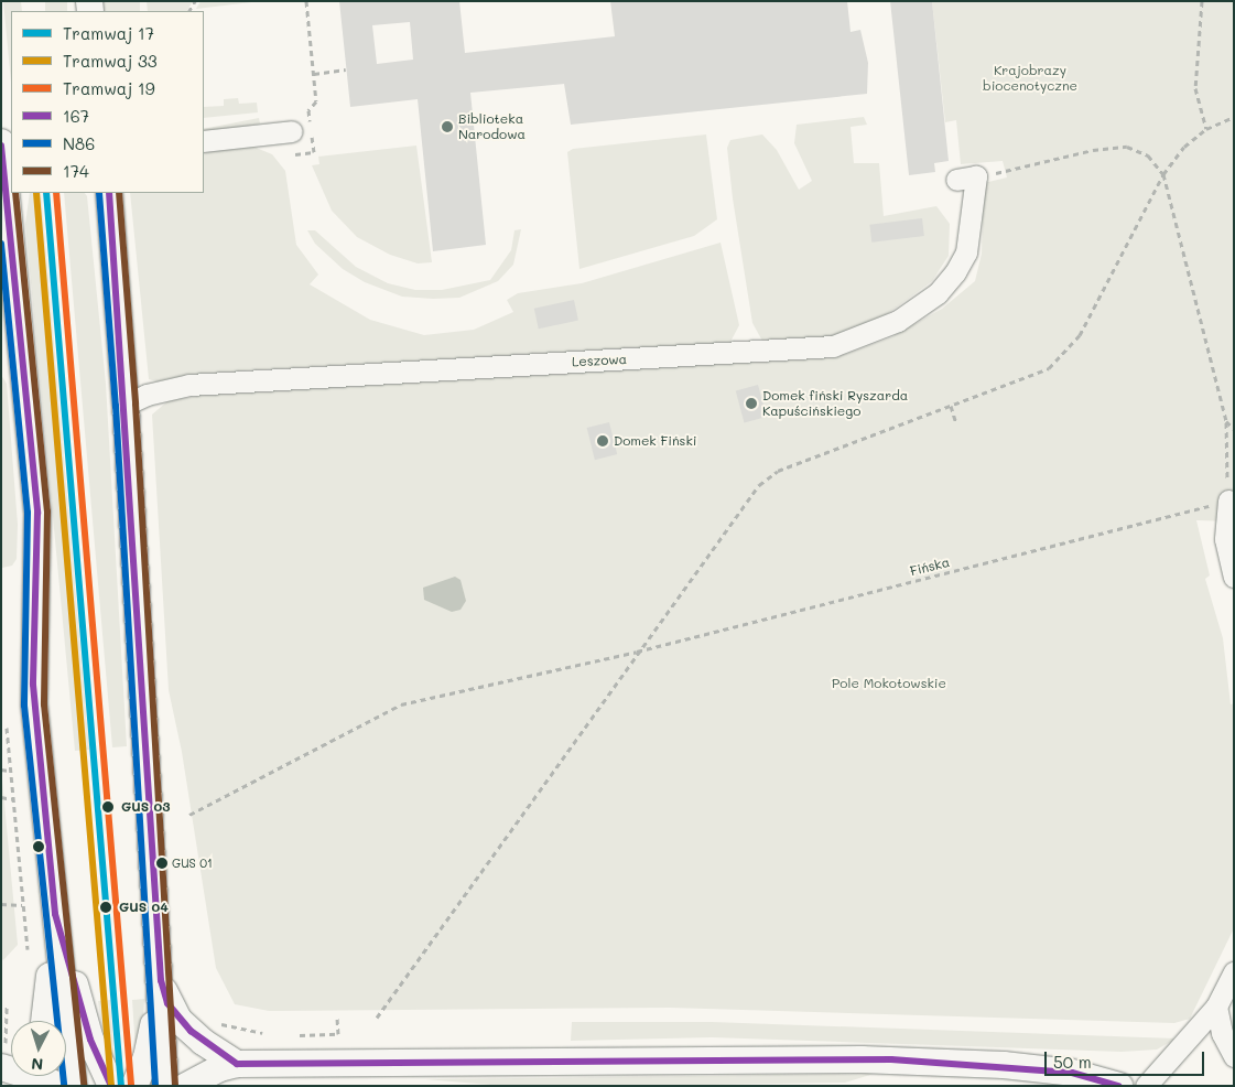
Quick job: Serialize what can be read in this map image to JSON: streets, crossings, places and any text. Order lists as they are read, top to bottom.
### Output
{
  "streets": {
    "street": ["Leszowa"],
    "path": ["Fińska"]
  },
  "parks": ["Krajobrazy biocenotyczne", "Pole Mokotowskie"],
  "places": [
    "Biblioteka Narodowa",
    "Domek fiński Ryszarda Kapuścińskiego",
    "Domek Fiński",
    "GUS 03",
    "GUS 01",
    "GUS 04"
  ],
  "lines": [
    "transit line 167",
    "tram line 17",
    "tram line 33",
    "tram line 19",
    "transit line N86",
    "transit line 174"
  ],
  "legend": [
    "Tramwaj 17",
    "Tramwaj 33",
    "Tramwaj 19",
    "167",
    "N86",
    "174"
  ],
  "scale_bar": "50 m",
  "north": "bottom"
}
